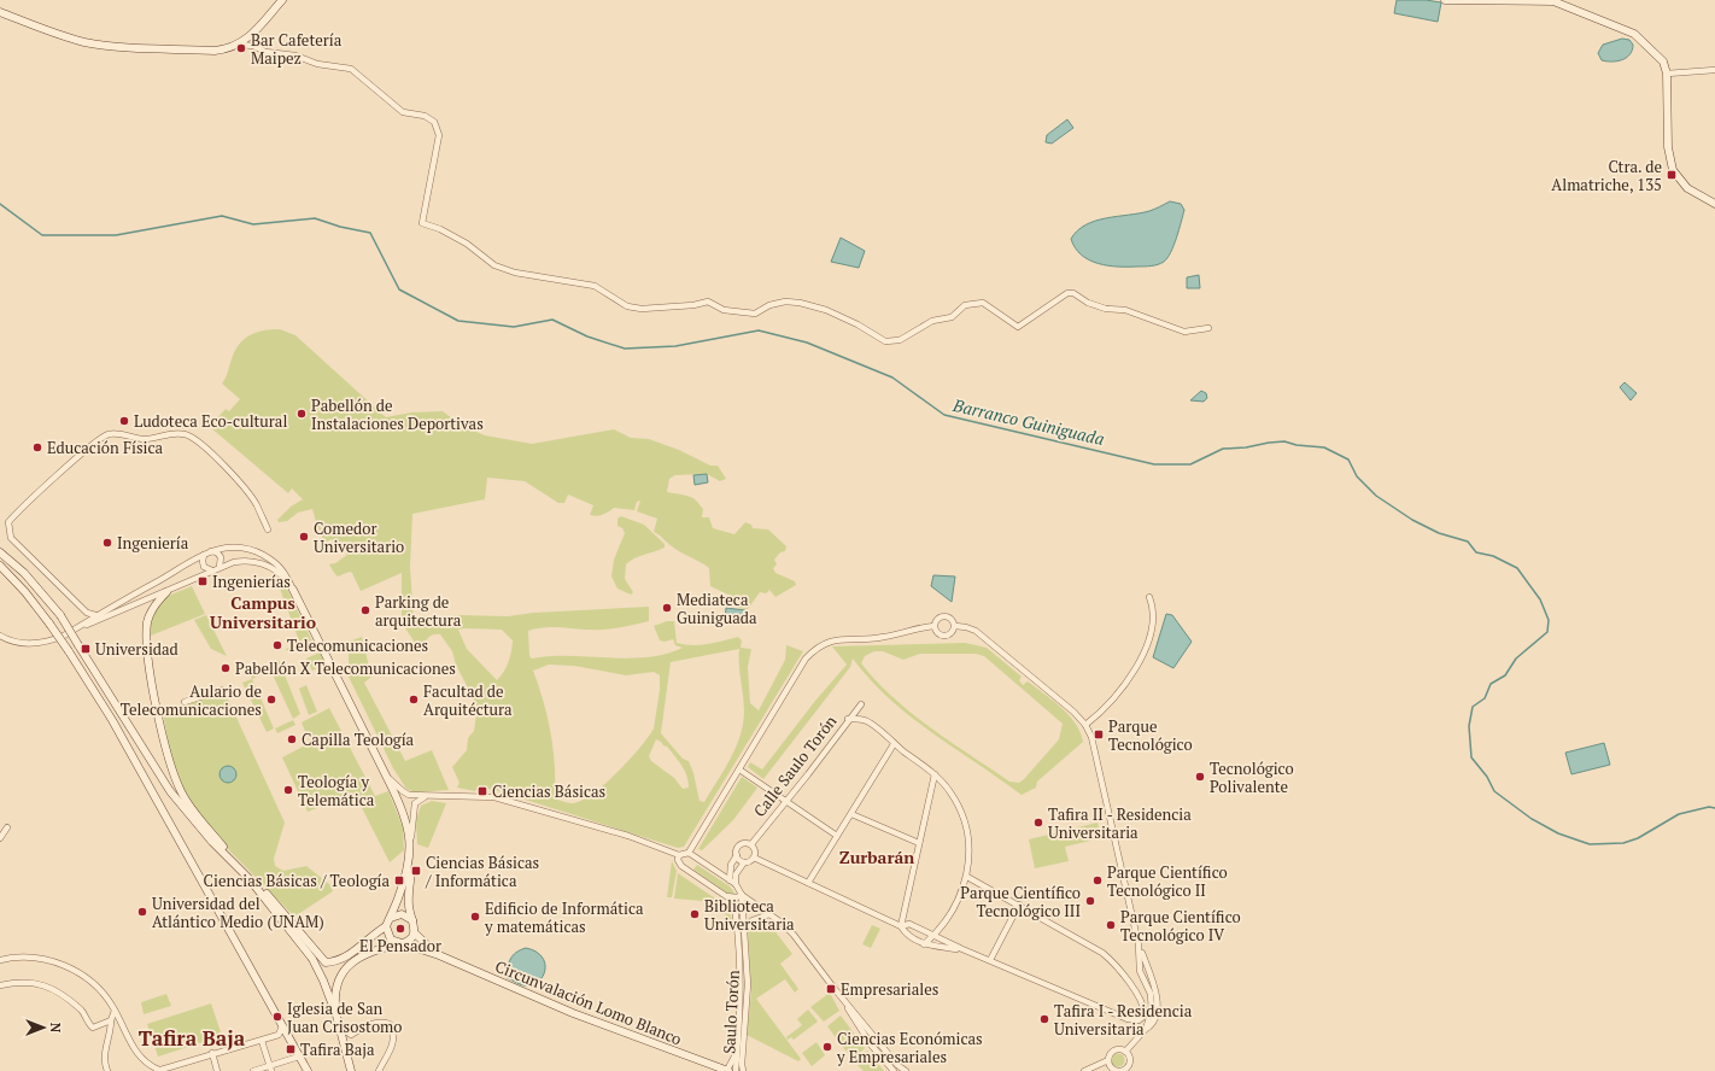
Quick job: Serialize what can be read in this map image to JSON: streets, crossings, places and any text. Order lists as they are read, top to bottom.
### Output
{
  "streets": {
    "main road": ["Circunvalación Lomo Blanco"],
    "street": ["Calle Saulo Torón", "Saulo Torón"]
  },
  "districts": ["Campus Universitario", "Zurbarán", "Tafira Baja"],
  "water": ["Barranco Guiniguada"],
  "places": {
    "other": [
      "Bar Cafetería Maipez",
      "Pabellón de Instalaciones Deportivas",
      "Ludoteca Eco-cultural",
      "Educación Física",
      "Comedor Universitario",
      "Ingeniería",
      "Mediateca Guiniguada",
      "Parking de arquitectura",
      "Telecomunicaciones",
      "Pabellón X Telecomunicaciones",
      "Aulario de Telecomunicaciones",
      "Facultad de Arquitéctura",
      "Capilla Teología",
      "Tecnológico Polivalente",
      "Teología y Telemática",
      "Tafira II - Residencia Universitaria",
      "Parque Científico Tecnológico II",
      "Parque Científico Tecnológico III",
      "Universidad del Atlántico Medio (UNAM)",
      "Biblioteca Universitaria",
      "Edificio de Informática y matemáticas",
      "Parque Científico Tecnológico IV",
      "El Pensador",
      "Iglesia de San Juan Crisostomo",
      "Tafira I - Residencia Universitaria",
      "Ciencias Económicas y Empresariales"
    ],
    "transit": [
      "Ctra. de Almatriche, 135",
      "Ingenierías",
      "Universidad",
      "Parque Tecnológico",
      "Ciencias Básicas",
      "Ciencias Básicas / Informática",
      "Ciencias Básicas / Teología",
      "Empresariales",
      "Tafira Baja"
    ]
  },
  "north": "right"
}
